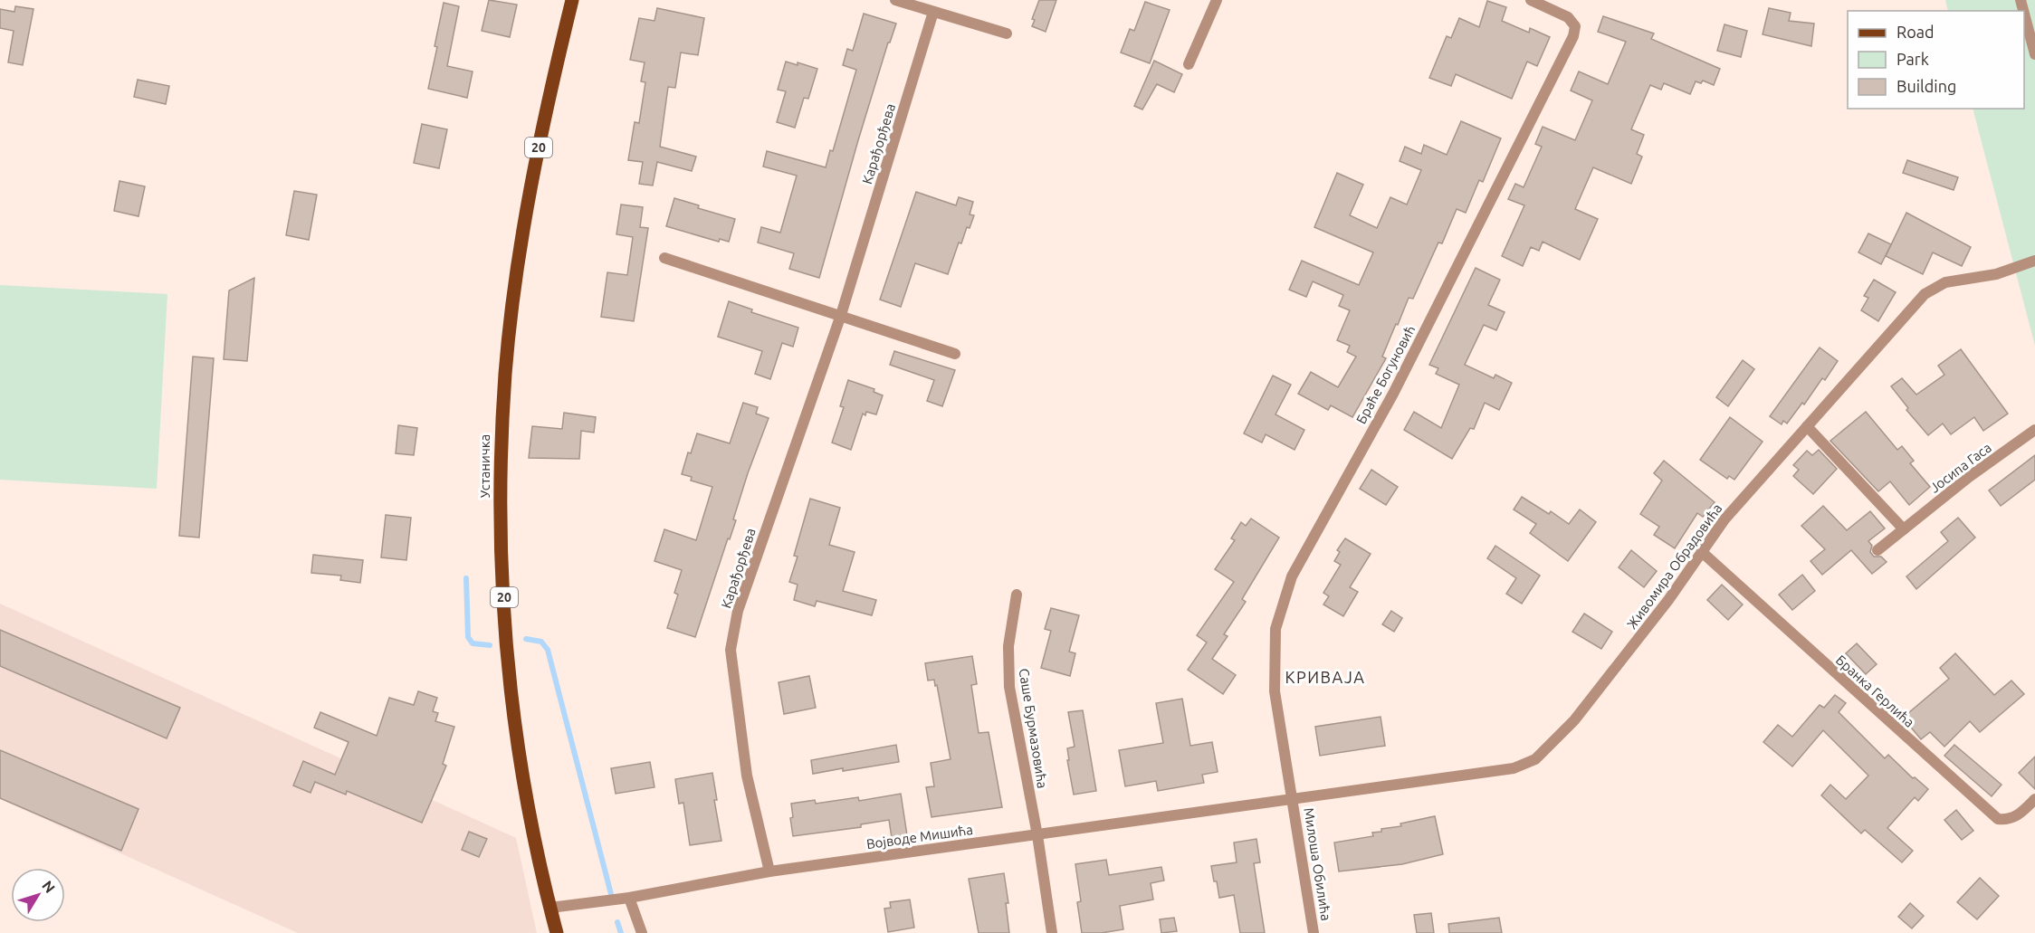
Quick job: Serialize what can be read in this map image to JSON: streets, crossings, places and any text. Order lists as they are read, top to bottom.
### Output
{
  "streets": {
    "main road": ["20", "Устаничка"],
    "street": [
      "Карађорђева",
      "Браће Богуновић",
      "Јосипа Гаса",
      "Живомира Обрадовића",
      "Бранка Герлића",
      "Саше Бурмазовића",
      "Војводе Мишића",
      "Милоша Обилића"
    ]
  },
  "crossings": [
    ["Карађорђева", "Војводе Мишића"],
    ["Браће Богуновић", "Живомира Обрадовића"],
    ["Браће Богуновић", "Војводе Мишића"],
    ["Браће Богуновић", "Милоша Обилића"],
    ["Устаничка", "Војводе Мишића"],
    ["Живомира Обрадовића", "Бранка Герлића"],
    ["Живомира Обрадовића", "Војводе Мишића"],
    ["Живомира Обрадовића", "Милоша Обилића"],
    ["Саше Бурмазовића", "Војводе Мишића"],
    ["Војводе Мишића", "Милоша Обилића"]
  ],
  "districts": ["КРИВАЈА"],
  "legend": ["Road", "Park", "Building"],
  "north": "top right"
}
